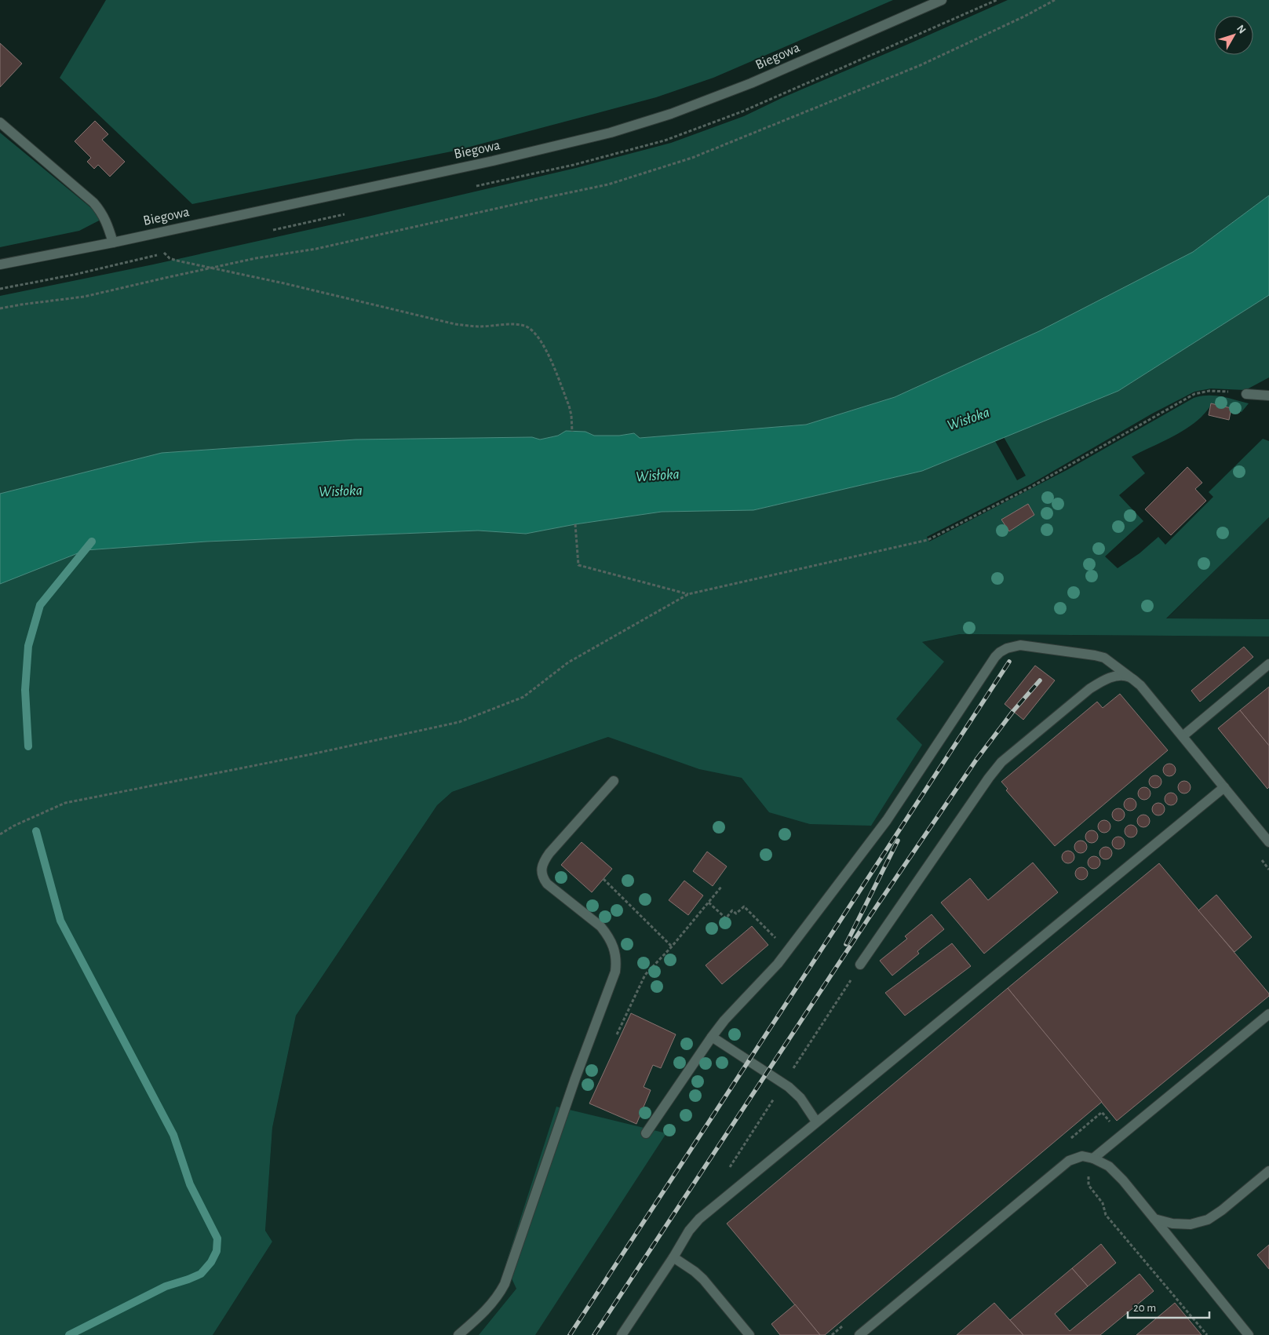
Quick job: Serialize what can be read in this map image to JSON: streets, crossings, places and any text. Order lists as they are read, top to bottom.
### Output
{
  "streets": {
    "street": ["Biegowa"]
  },
  "water": ["Wisłoka"],
  "scale_bar": "20 m",
  "north": "top right"
}
